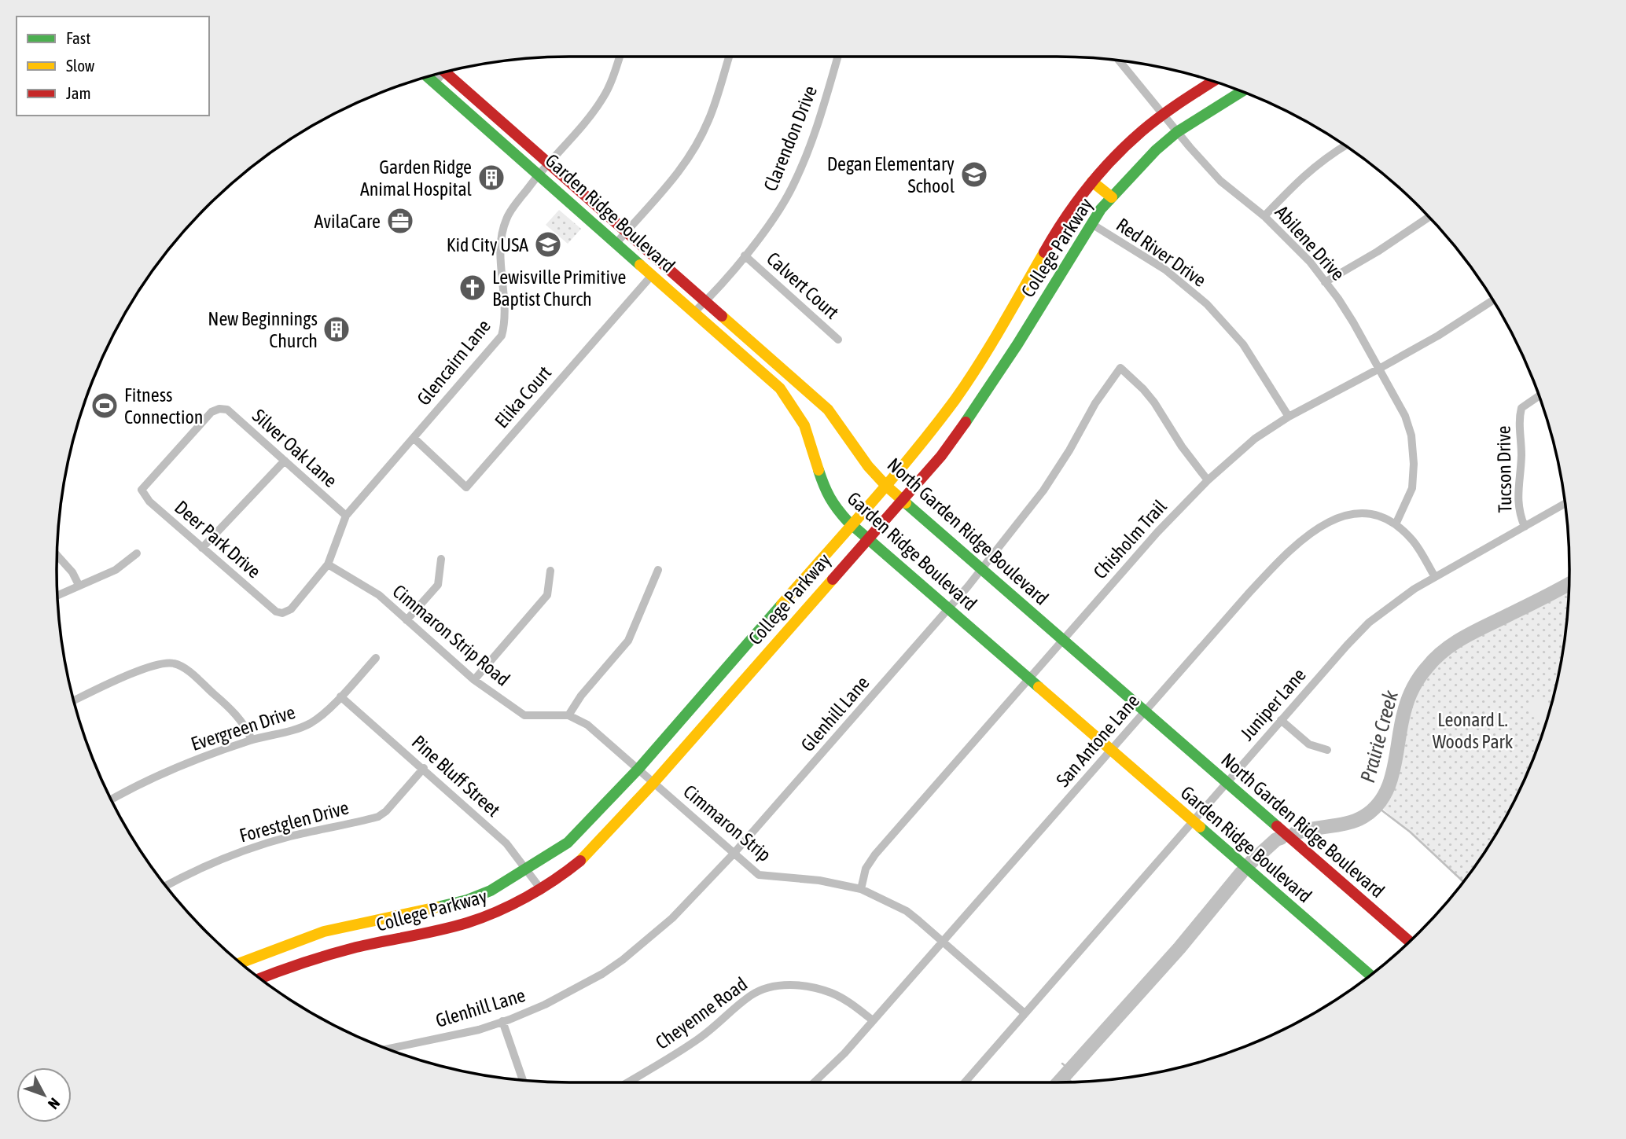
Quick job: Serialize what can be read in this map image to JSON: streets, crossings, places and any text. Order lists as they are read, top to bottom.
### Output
{
  "streets": {
    "main road": ["Garden Ridge Boulevard", "College Parkway", "North Garden Ridge Boulevard"],
    "street": [
      "Clarendon Drive",
      "Abilene Drive",
      "Red River Drive",
      "Calvert Court",
      "Glencairn Lane",
      "Elika Court",
      "Silver Oak Lane",
      "Tucson Drive",
      "Deer Park Drive",
      "Chisholm Trail",
      "Cimmaron Strip Road",
      "Juniper Lane",
      "Glenhill Lane",
      "Evergreen Drive",
      "San Antone Lane",
      "Pine Bluff Street",
      "Forestglen Drive",
      "Cimmaron Strip",
      "Cheyenne Road"
    ]
  },
  "crossings": [
    ["Clarendon Drive", "Garden Ridge Boulevard"],
    ["Clarendon Drive", "Calvert Court"],
    ["Clarendon Drive", "North Garden Ridge Boulevard"],
    ["Garden Ridge Boulevard", "College Parkway"],
    ["Garden Ridge Boulevard", "Glencairn Lane"],
    ["Garden Ridge Boulevard", "Elika Court"],
    ["Garden Ridge Boulevard", "Chisholm Trail"],
    ["Garden Ridge Boulevard", "Juniper Lane"],
    ["Garden Ridge Boulevard", "Glenhill Lane"],
    ["Garden Ridge Boulevard", "San Antone Lane"],
    ["Abilene Drive", "College Parkway"],
    ["Abilene Drive", "Chisholm Trail"],
    ["Abilene Drive", "San Antone Lane"],
    ["College Parkway", "Red River Drive"],
    ["College Parkway", "North Garden Ridge Boulevard"],
    ["College Parkway", "Cimmaron Strip Road"],
    ["College Parkway", "Pine Bluff Street"],
    ["College Parkway", "Cimmaron Strip"],
    ["Red River Drive", "Chisholm Trail"],
    ["Glencairn Lane", "Elika Court"],
    ["Glencairn Lane", "Silver Oak Lane"],
    ["Glencairn Lane", "North Garden Ridge Boulevard"],
    ["Glencairn Lane", "Deer Park Drive"],
    ["Glencairn Lane", "Cimmaron Strip Road"],
    ["Silver Oak Lane", "Deer Park Drive"],
    ["Tucson Drive", "Juniper Lane"],
    ["North Garden Ridge Boulevard", "Chisholm Trail"],
    ["North Garden Ridge Boulevard", "Juniper Lane"],
    ["North Garden Ridge Boulevard", "Glenhill Lane"],
    ["North Garden Ridge Boulevard", "San Antone Lane"],
    ["Chisholm Trail", "Glenhill Lane"],
    ["Chisholm Trail", "Cimmaron Strip"],
    ["Cimmaron Strip Road", "Cimmaron Strip"],
    ["Juniper Lane", "San Antone Lane"],
    ["Juniper Lane", "Cimmaron Strip"],
    ["Glenhill Lane", "Cimmaron Strip"],
    ["Evergreen Drive", "Pine Bluff Street"],
    ["San Antone Lane", "Cimmaron Strip"],
    ["San Antone Lane", "Cheyenne Road"],
    ["Pine Bluff Street", "Forestglen Drive"]
  ],
  "water": ["Prairie Creek"],
  "parks": ["Leonard L. Woods Park"],
  "places": {
    "school or university": ["Degan Elementary School", "Kid City USA"],
    "building": ["Garden Ridge Animal Hospital", "New Beginnings Church"],
    "office": ["AvilaCare"],
    "church": ["Lewisville Primitive Baptist Church"],
    "sports": ["Fitness Connection"]
  },
  "legend": ["Fast", "Slow", "Jam"],
  "north": "bottom right"
}
